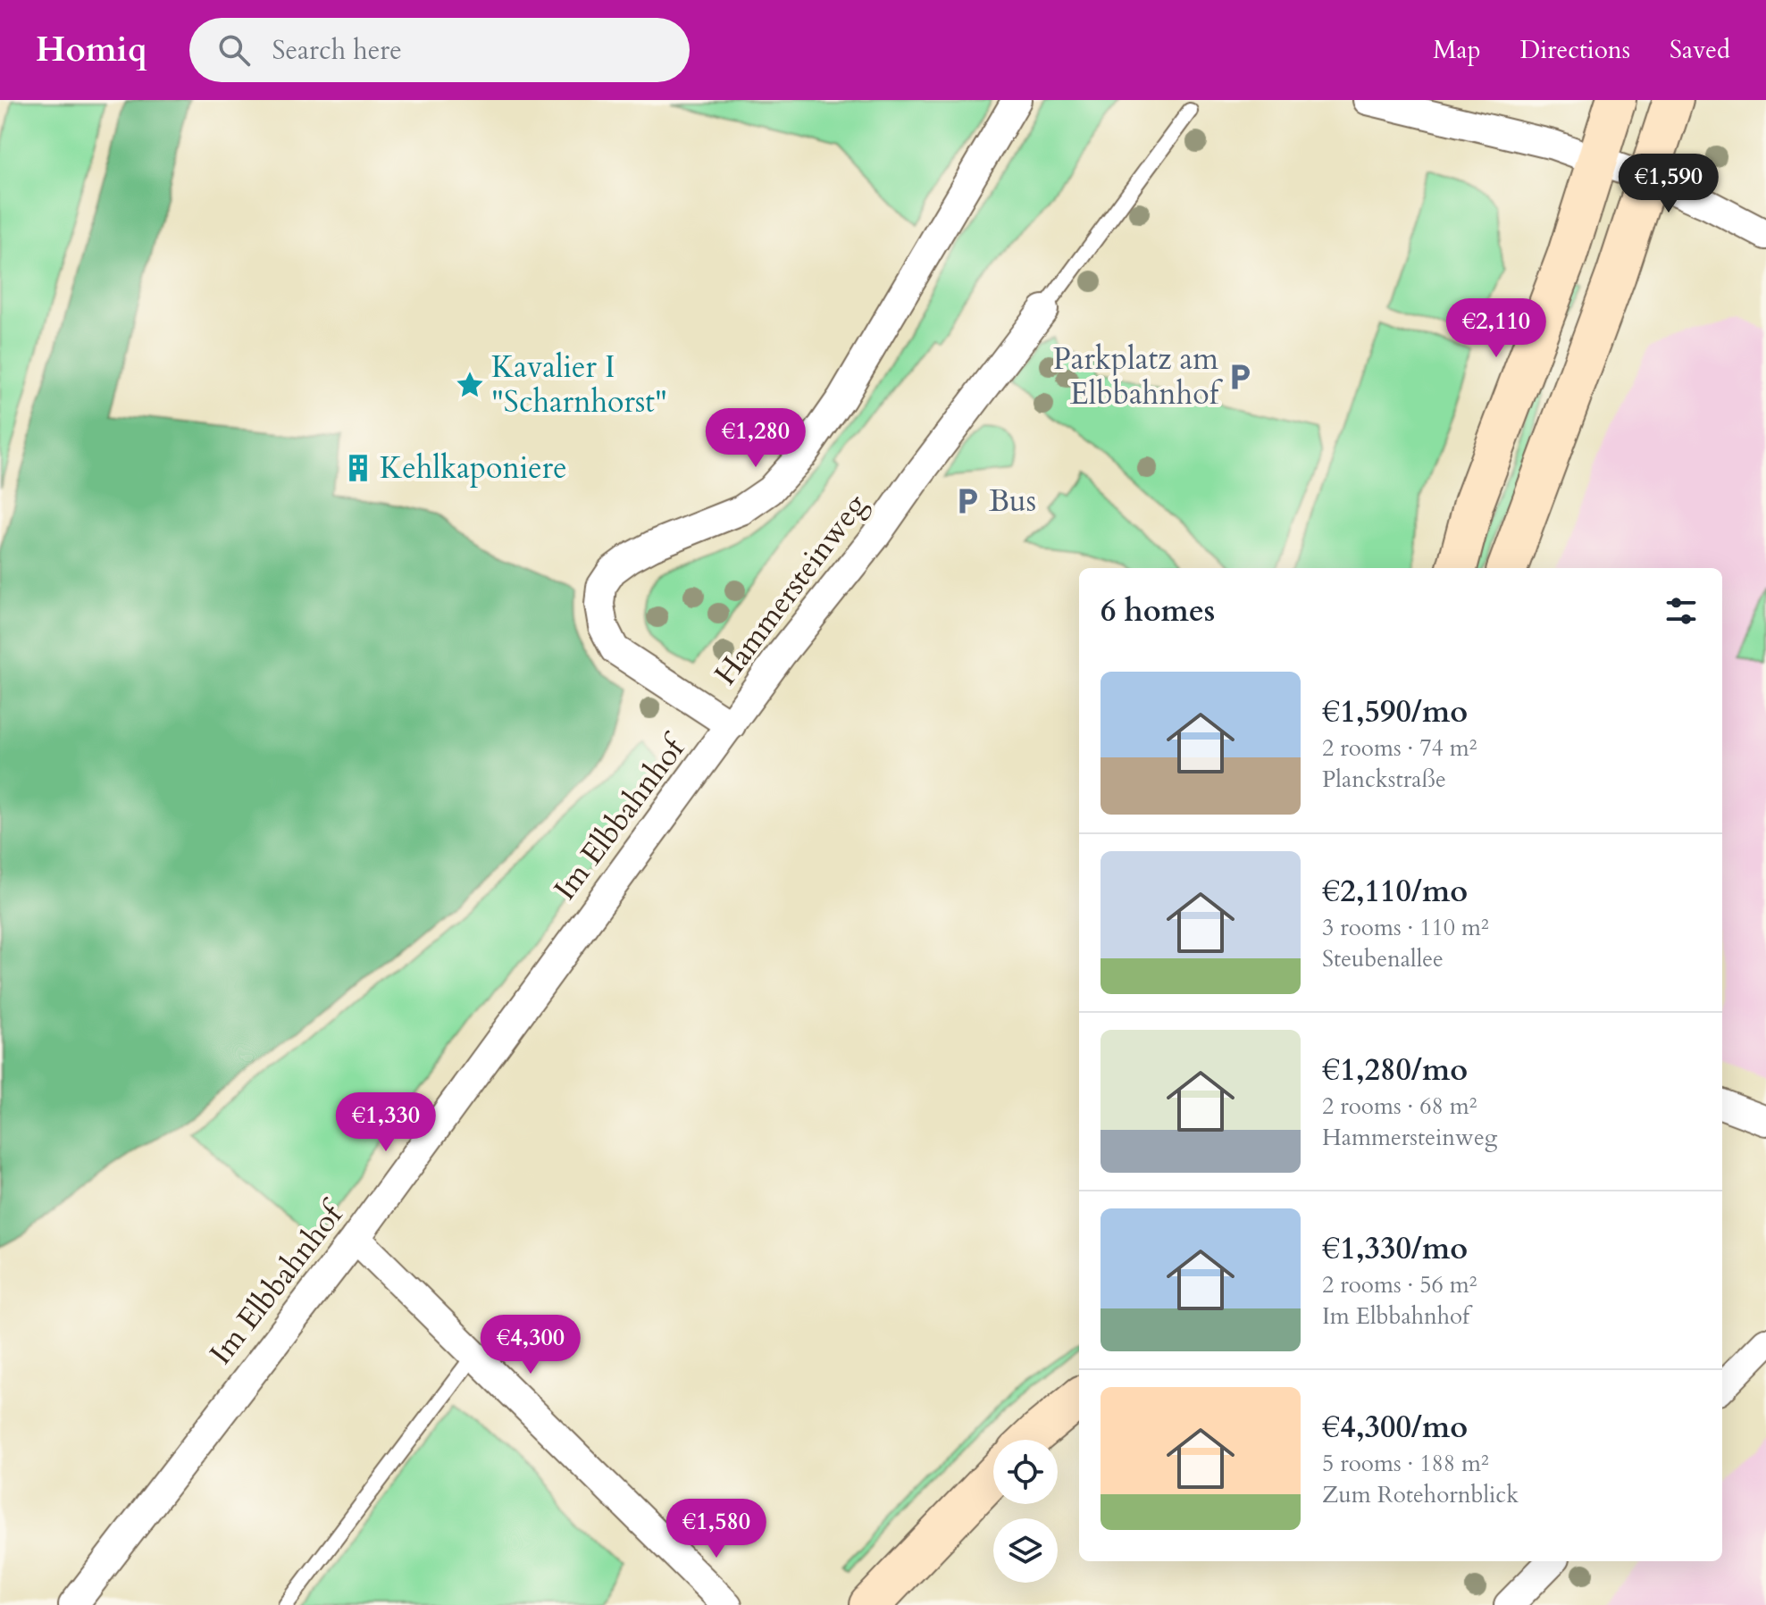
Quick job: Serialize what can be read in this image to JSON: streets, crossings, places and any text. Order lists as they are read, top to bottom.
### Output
{
  "streets": {
    "street": ["Hammersteinweg", "Im Elbbahnhof"]
  },
  "crossings": [
    ["Hammersteinweg", "Im Elbbahnhof"]
  ],
  "places": {
    "parking": ["Parkplatz am Elbbahnhof", "Bus"],
    "place": ["Kavalier I \"Scharnhorst\""],
    "building": ["Kehlkaponiere"]
  },
  "page": {
    "header": "Homiq",
    "search": "Search here",
    "nav": ["Map", "Directions", "Saved"],
    "price": [
      "€1,590",
      "€2,110",
      "€1,280",
      "€1,330",
      "€4,300",
      "€1,580"
    ],
    "heading": "6 homes",
    "list": [
      {
        "name": "€1,590/mo",
        "note": "2 rooms · 74 m² · Planckstraße"
      },
      {
        "name": "€2,110/mo",
        "note": "3 rooms · 110 m² · Steubenallee"
      },
      {
        "name": "€1,280/mo",
        "note": "2 rooms · 68 m² · Hammersteinweg"
      },
      {
        "name": "€1,330/mo",
        "note": "2 rooms · 56 m² · Im Elbbahnhof"
      },
      {
        "name": "€4,300/mo",
        "note": "5 rooms · 188 m² · Zum Rotehornblick"
      }
    ]
  }
}
